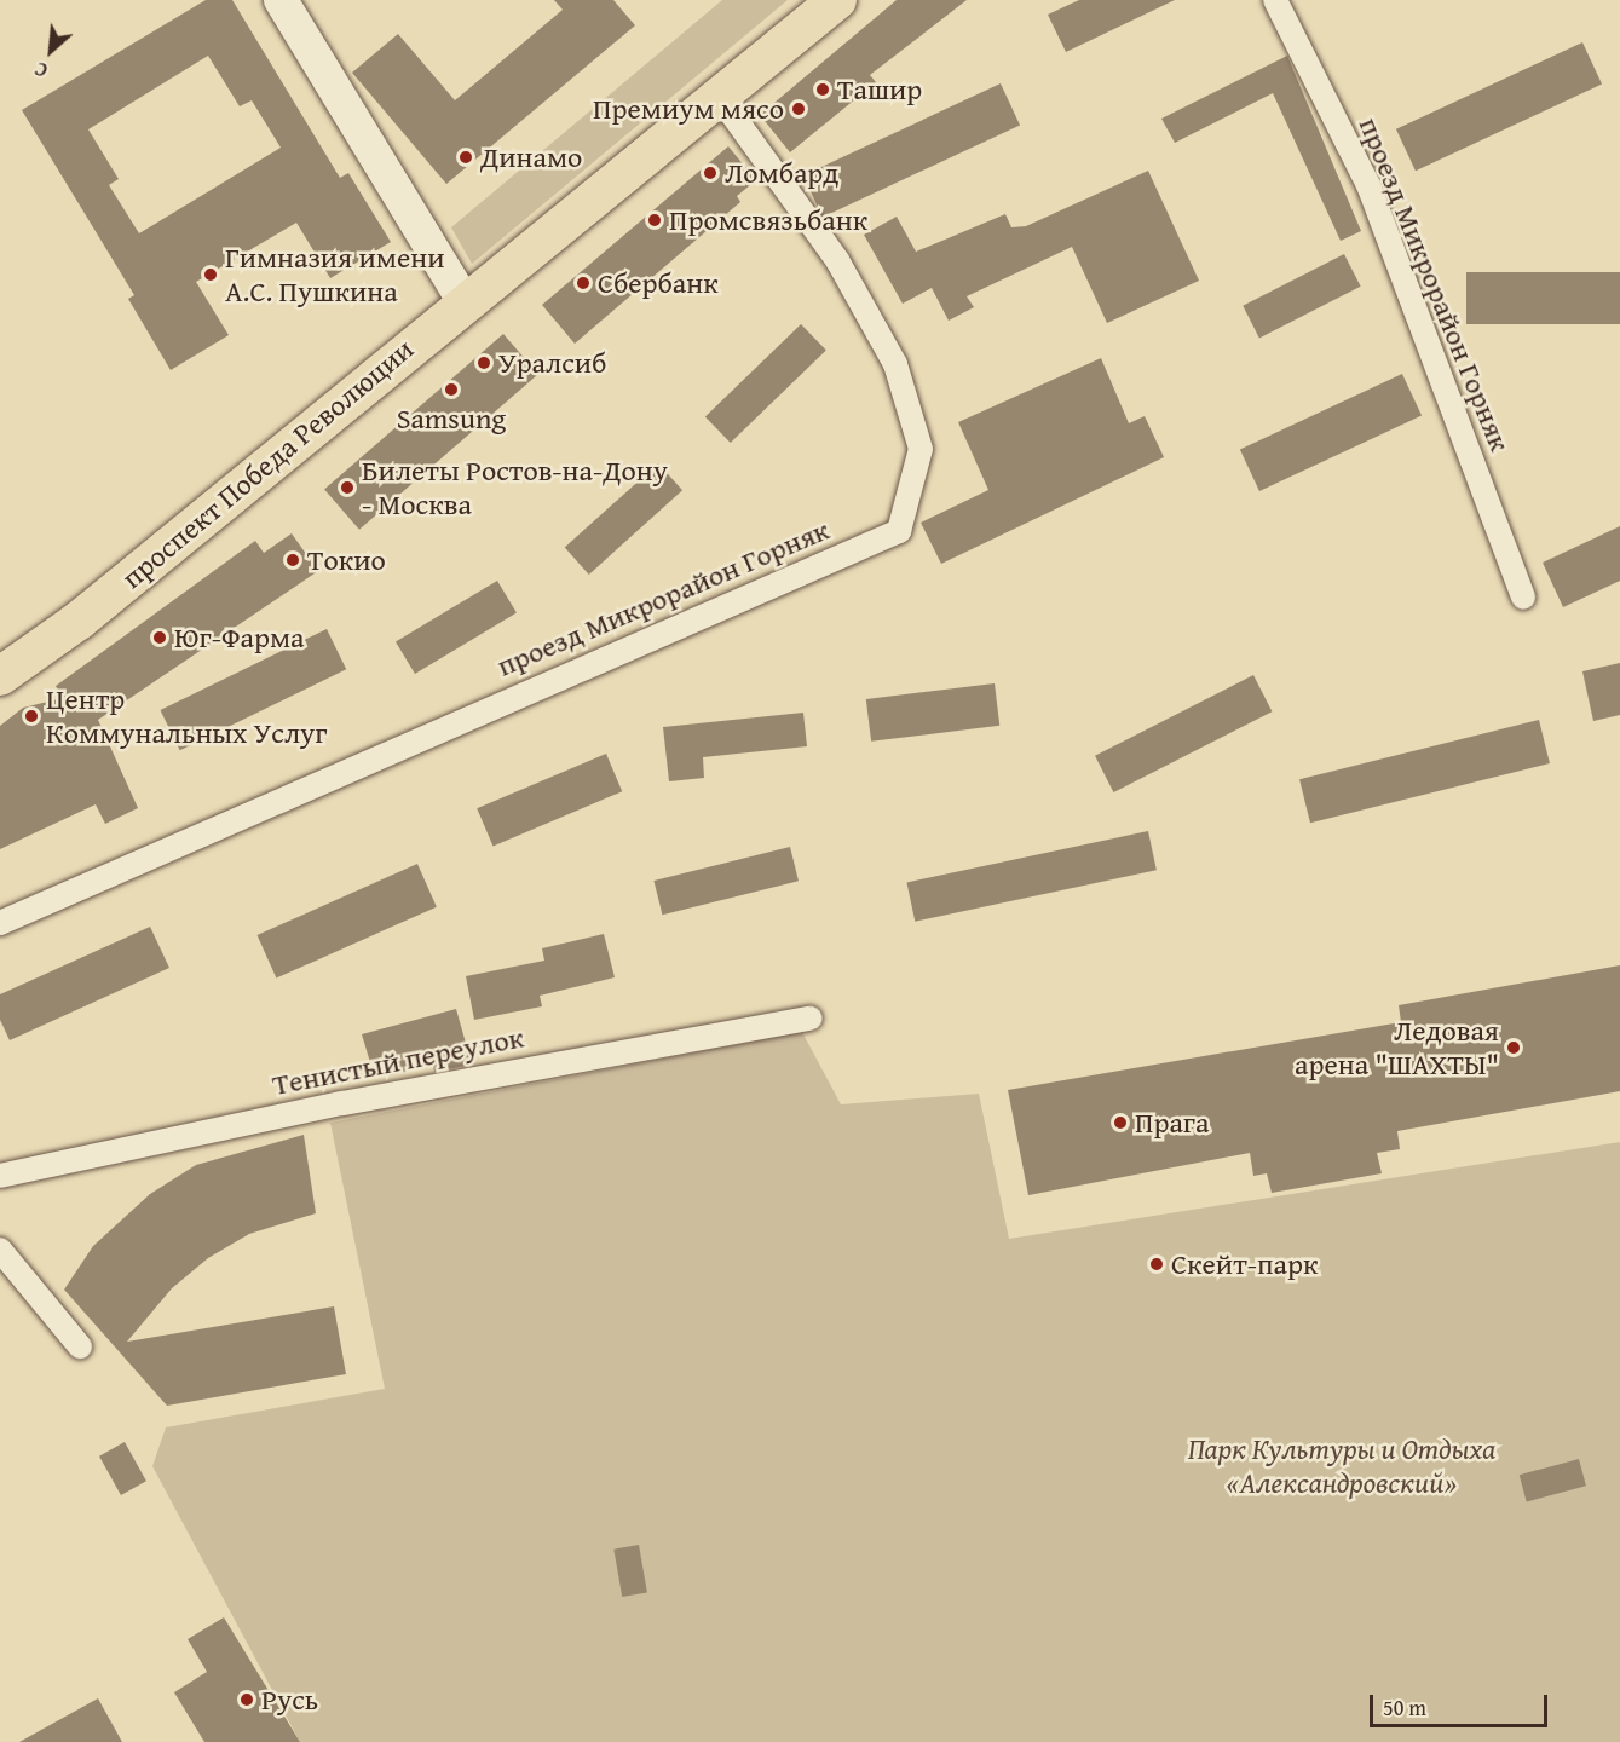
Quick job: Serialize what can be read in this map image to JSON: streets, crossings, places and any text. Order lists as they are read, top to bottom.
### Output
{
  "streets": {
    "main road": ["проспект Победа Революции"],
    "street": ["проезд Микрорайон Горняк", "Тенистый переулок"]
  },
  "crossings": [
    ["проезд Микрорайон Горняк", "проспект Победа Революции"]
  ],
  "parks": ["Парк Культуры и Отдыха «Александровский»"],
  "places": [
    "Ташир",
    "Премиум мясо",
    "Динамо",
    "Ломбард",
    "Промсвязьбанк",
    "Гимназия имени А.С. Пушкина",
    "Сбербанк",
    "Уралсиб",
    "Samsung",
    "Билеты Ростов-на-Дону - Москва",
    "Токио",
    "Юг-Фарма",
    "Центр Коммунальных Услуг",
    "Ледовая арена \"ШАХТЫ\"",
    "Прага",
    "Скейт-парк",
    "Русь"
  ],
  "scale_bar": "50 m",
  "north": "bottom left"
}
